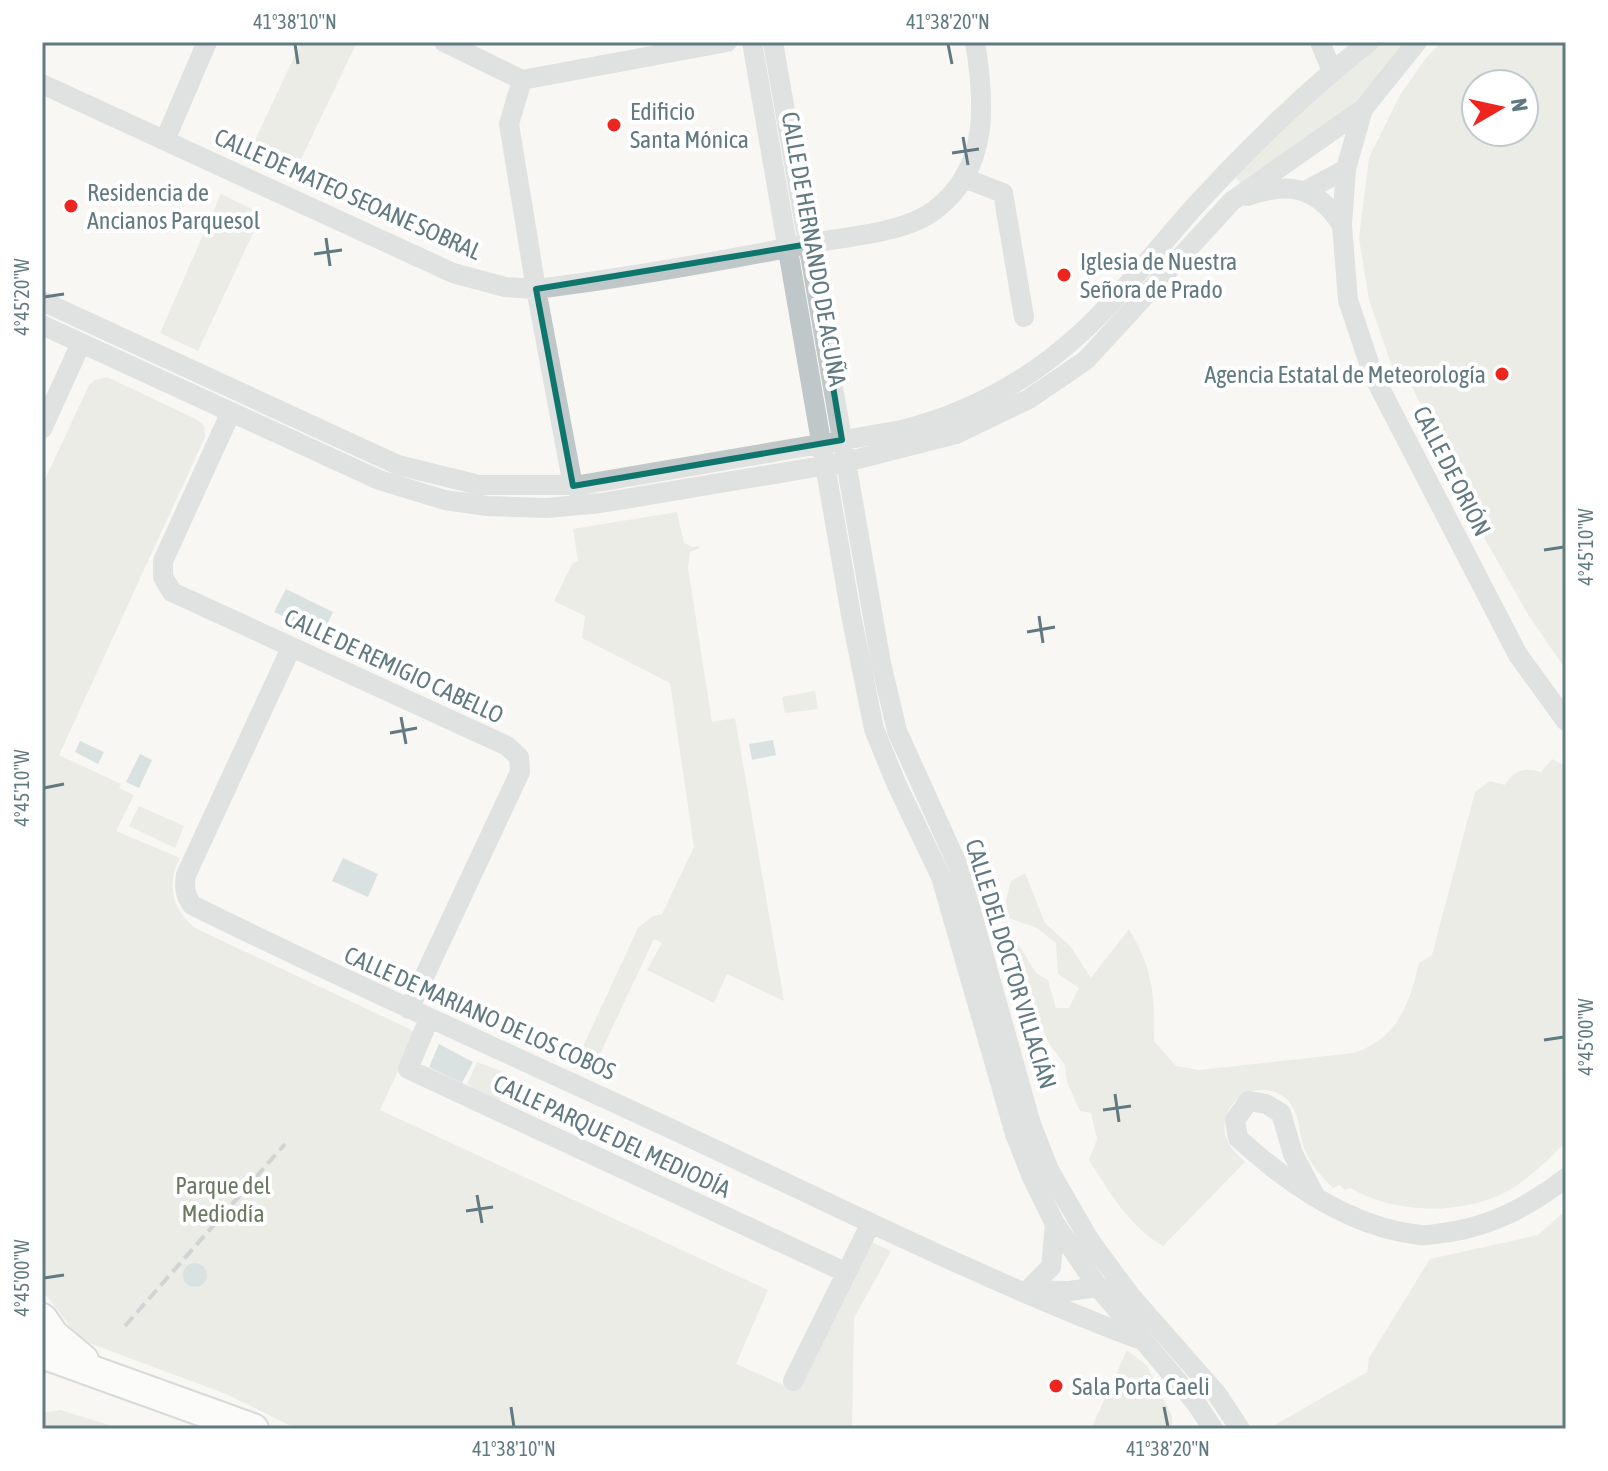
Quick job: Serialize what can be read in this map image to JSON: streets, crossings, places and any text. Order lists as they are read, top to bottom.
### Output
{
  "streets": {
    "street": [
      "CALLE DE MATEO SEOANE SOBRAL",
      "CALLE DE HERNANDO DE ACUÑA",
      "CALLE DE ORIÓN",
      "CALLE DE REMIGIO CABELLO",
      "CALLE DEL DOCTOR VILLACIÁN",
      "CALLE DE MARIANO DE LOS COBOS",
      "CALLE PARQUE DEL MEDIODÍA"
    ]
  },
  "crossings": [
    ["CALLE DE MATEO SEOANE SOBRAL", "CALLE DE HERNANDO DE ACUÑA"],
    ["CALLE DE HERNANDO DE ACUÑA", "CALLE DEL DOCTOR VILLACIÁN"],
    ["CALLE DE REMIGIO CABELLO", "CALLE DE MARIANO DE LOS COBOS"],
    ["CALLE DEL DOCTOR VILLACIÁN", "CALLE DE MARIANO DE LOS COBOS"],
    ["CALLE DE MARIANO DE LOS COBOS", "CALLE PARQUE DEL MEDIODÍA"]
  ],
  "parks": ["Parque del Mediodía"],
  "places": [
    "Edificio Santa Mónica",
    "Residencia de Ancianos Parquesol",
    "Iglesia de Nuestra Señora de Prado",
    "Agencia Estatal de Meteorología",
    "Sala Porta Caeli"
  ],
  "north": "right",
  "coordinates": [
    "41°38'10\"N",
    "41°38'20\"N",
    "4°45'20\"W",
    "4°45'10\"W",
    "4°45'00\"W"
  ]
}
